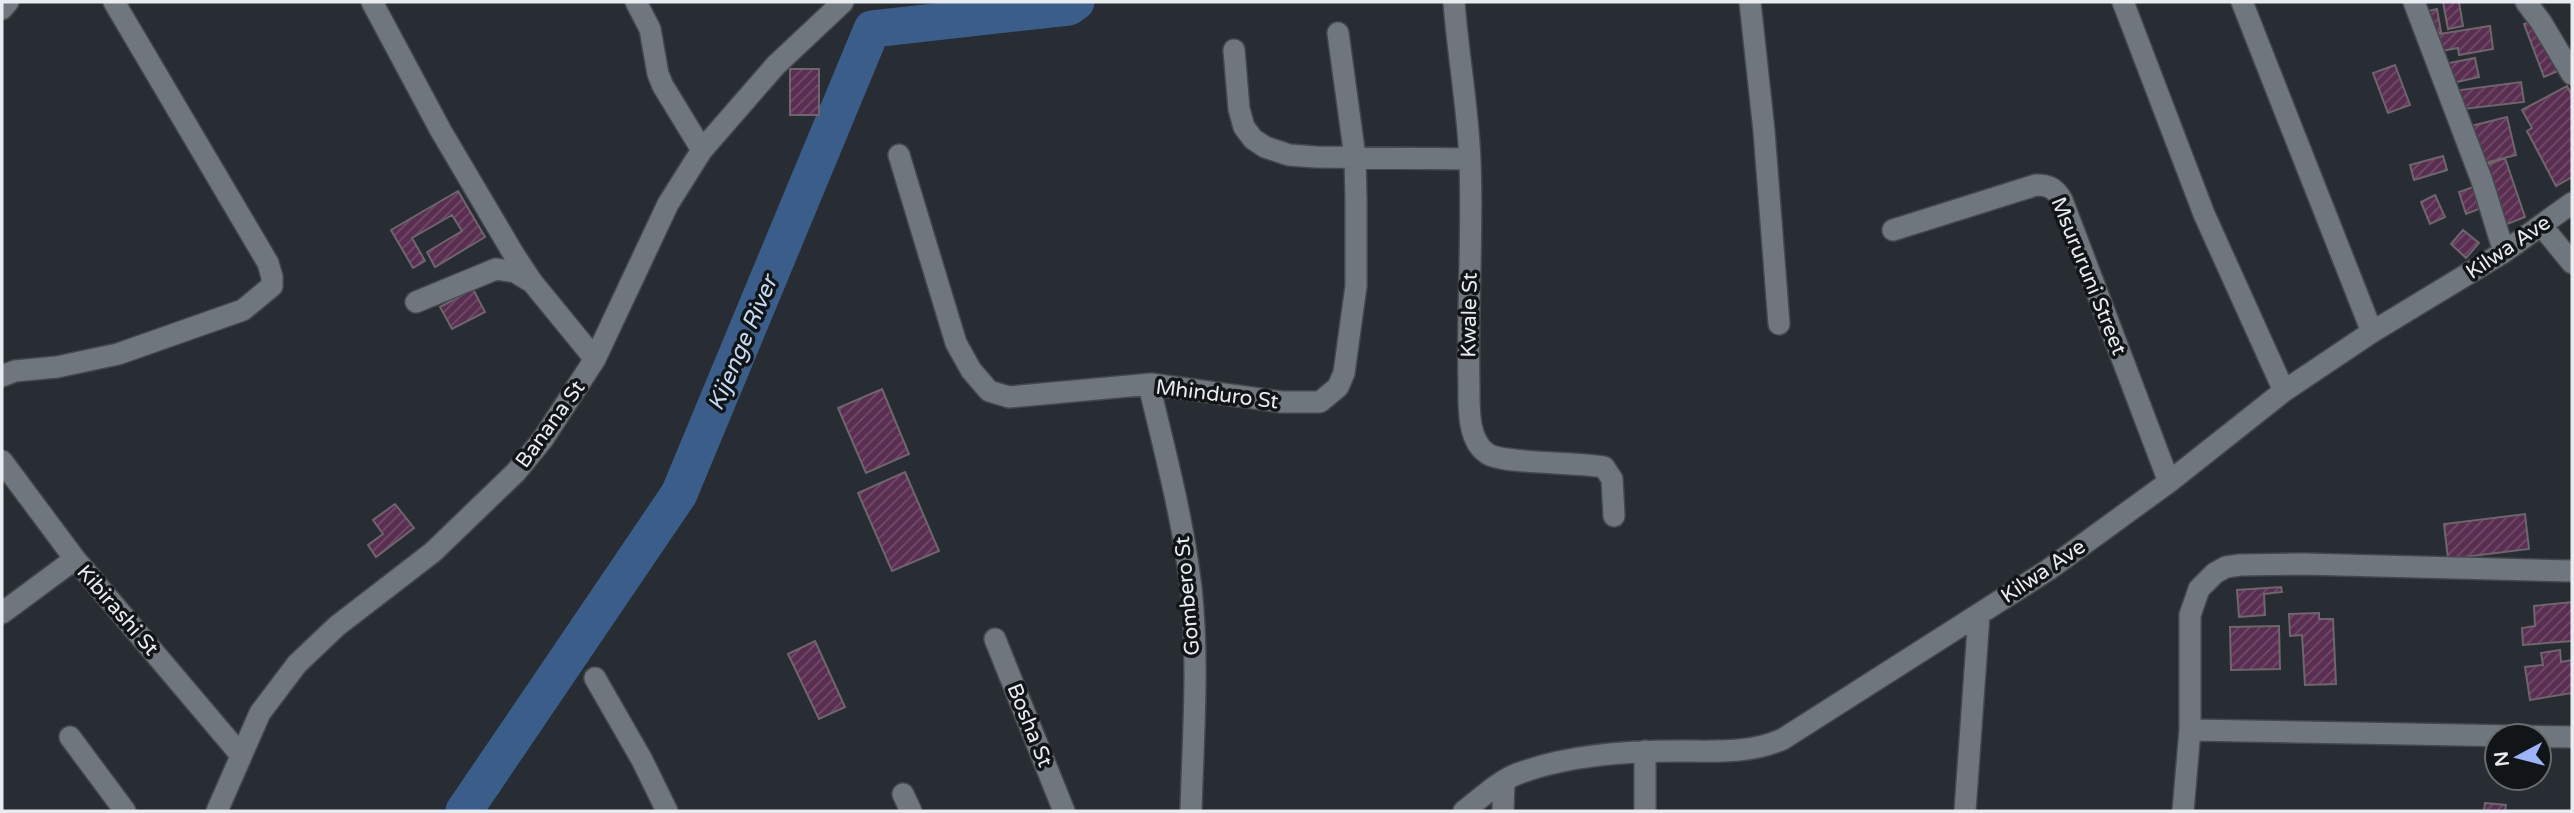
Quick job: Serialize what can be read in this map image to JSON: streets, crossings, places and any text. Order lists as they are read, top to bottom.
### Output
{
  "streets": {
    "street": [
      "Kilwa Ave",
      "Msururuni Street",
      "Kwale St",
      "Mhinduro St",
      "Banana St",
      "Gombero St",
      "Kibirashi St",
      "Bosha St"
    ]
  },
  "crossings": [
    ["Kilwa Ave", "Msururuni Street"],
    ["Mhinduro St", "Gombero St"],
    ["Banana St", "Kibirashi St"]
  ],
  "water": ["Kijenge River"],
  "north": "left"
}
